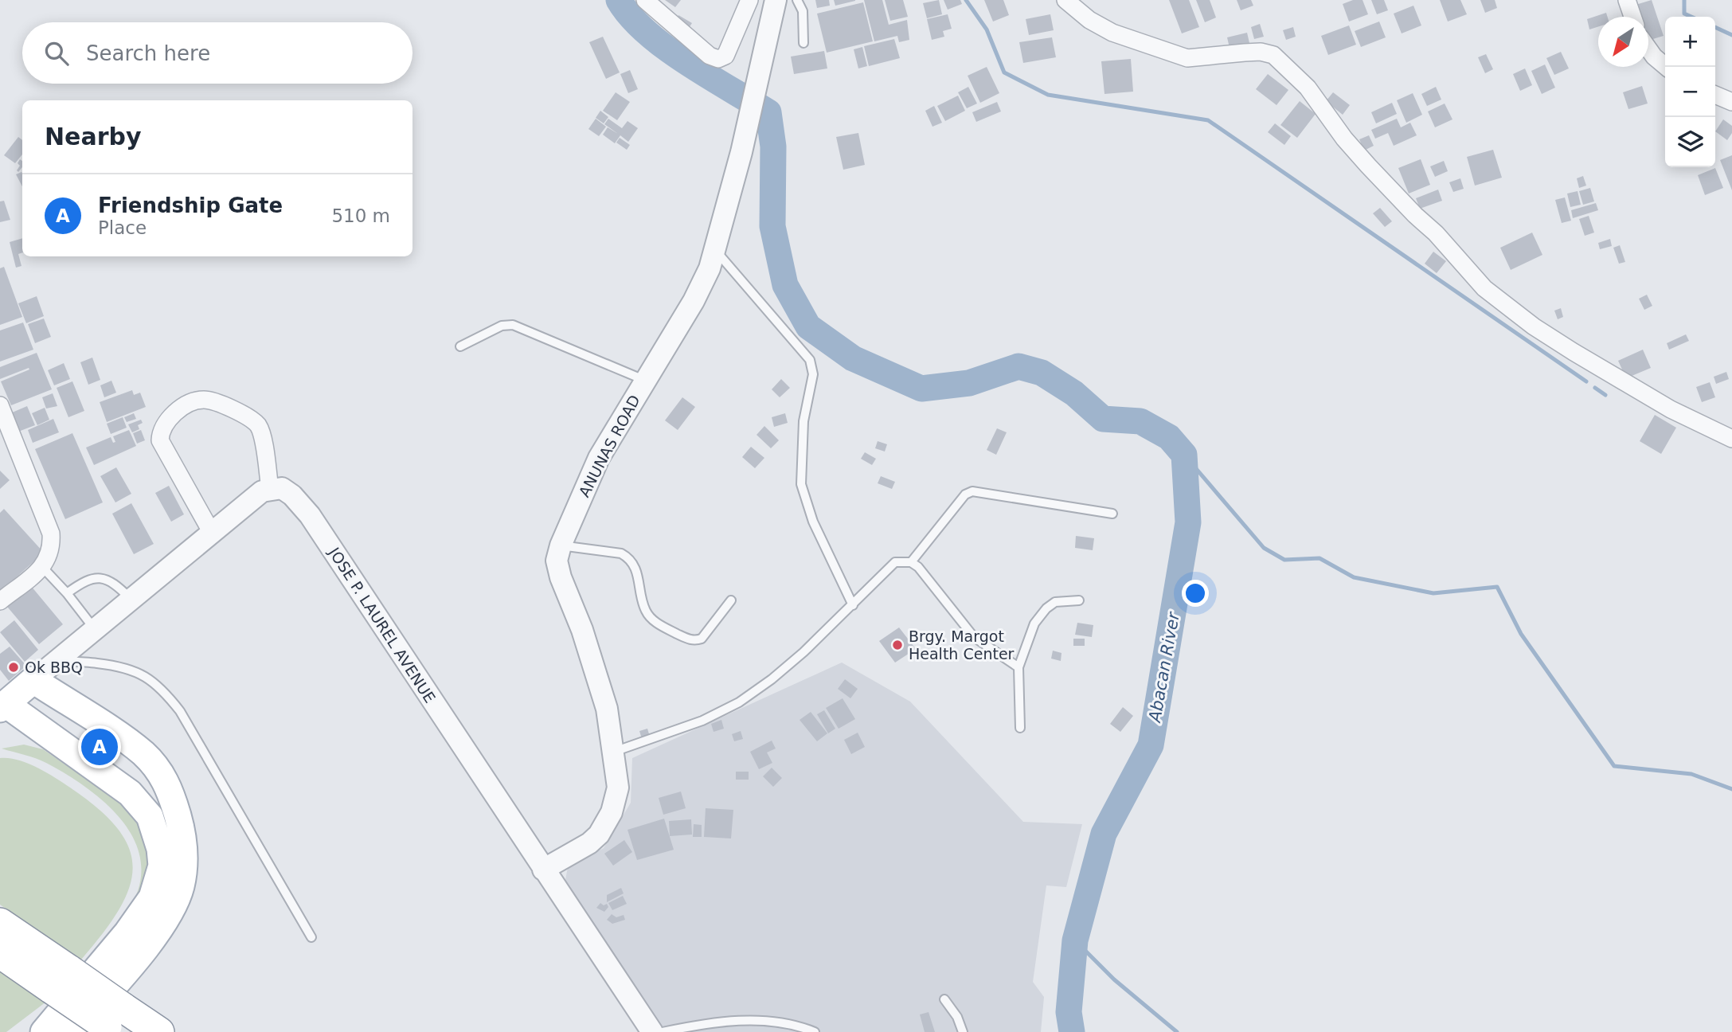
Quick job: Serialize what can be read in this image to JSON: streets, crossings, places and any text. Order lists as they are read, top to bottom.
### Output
{
  "streets": {
    "street": ["ANUNAS ROAD", "JOSE P. LAUREL AVENUE"]
  },
  "crossings": [
    ["ANUNAS ROAD", "JOSE P. LAUREL AVENUE"]
  ],
  "water": ["Abacan River"],
  "places": ["Brgy. Margot Health Center", "Ok BBQ"],
  "north": "bottom left",
  "page": {
    "map_buttons": ["+", "−"],
    "search": "Search here",
    "heading": "Nearby",
    "list": [
      {
        "mark": "A",
        "name": "Friendship Gate",
        "note": "Place",
        "value": "510 m"
      }
    ],
    "pins": "A"
  }
}
